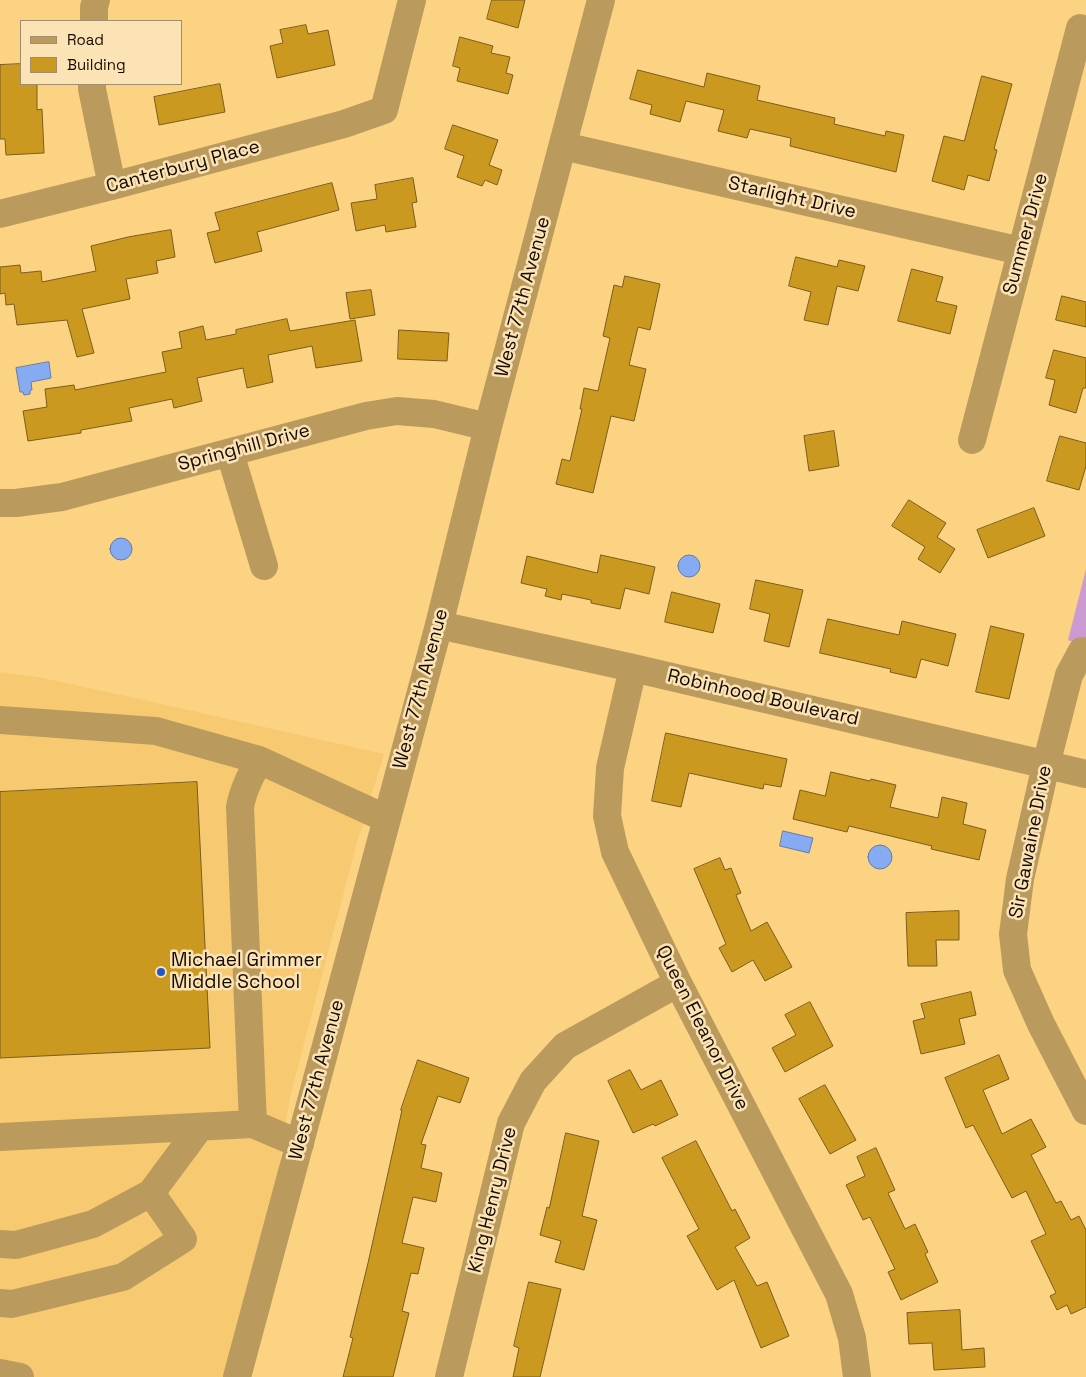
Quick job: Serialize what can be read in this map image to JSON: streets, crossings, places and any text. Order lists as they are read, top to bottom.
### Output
{
  "streets": {
    "street": [
      "Canterbury Place",
      "Starlight Drive",
      "Summer Drive",
      "West 77th Avenue",
      "Springhill Drive",
      "Robinhood Boulevard",
      "Sir Gawaine Drive",
      "Queen Eleanor Drive",
      "King Henry Drive"
    ]
  },
  "crossings": [
    ["Starlight Drive", "Summer Drive"],
    ["Starlight Drive", "West 77th Avenue"],
    ["West 77th Avenue", "Springhill Drive"],
    ["West 77th Avenue", "Robinhood Boulevard"],
    ["Robinhood Boulevard", "Sir Gawaine Drive"],
    ["Robinhood Boulevard", "Queen Eleanor Drive"],
    ["Queen Eleanor Drive", "King Henry Drive"]
  ],
  "places": ["Michael Grimmer Middle School"],
  "legend": ["Road", "Building"]
}
